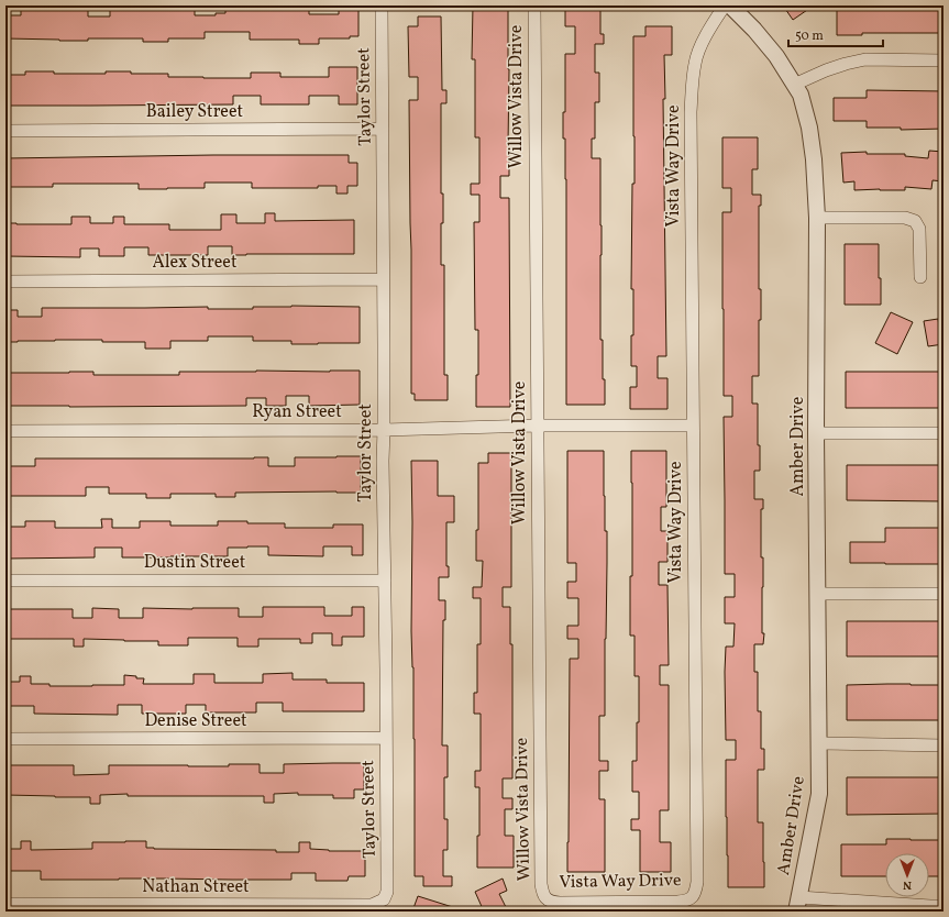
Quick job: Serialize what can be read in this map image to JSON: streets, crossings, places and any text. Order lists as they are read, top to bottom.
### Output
{
  "streets": {
    "street": [
      "Taylor Street",
      "Willow Vista Drive",
      "Bailey Street",
      "Vista Way Drive",
      "Alex Street",
      "Ryan Street",
      "Amber Drive",
      "Dustin Street",
      "Denise Street",
      "Nathan Street"
    ]
  },
  "crossings": [
    ["Taylor Street", "Bailey Street"],
    ["Taylor Street", "Alex Street"],
    ["Taylor Street", "Ryan Street"],
    ["Taylor Street", "Dustin Street"],
    ["Taylor Street", "Denise Street"],
    ["Taylor Street", "Nathan Street"],
    ["Willow Vista Drive", "Vista Way Drive"],
    ["Willow Vista Drive", "Ryan Street"],
    ["Vista Way Drive", "Ryan Street"]
  ],
  "scale_bar": "50 m",
  "north": "bottom"
}
